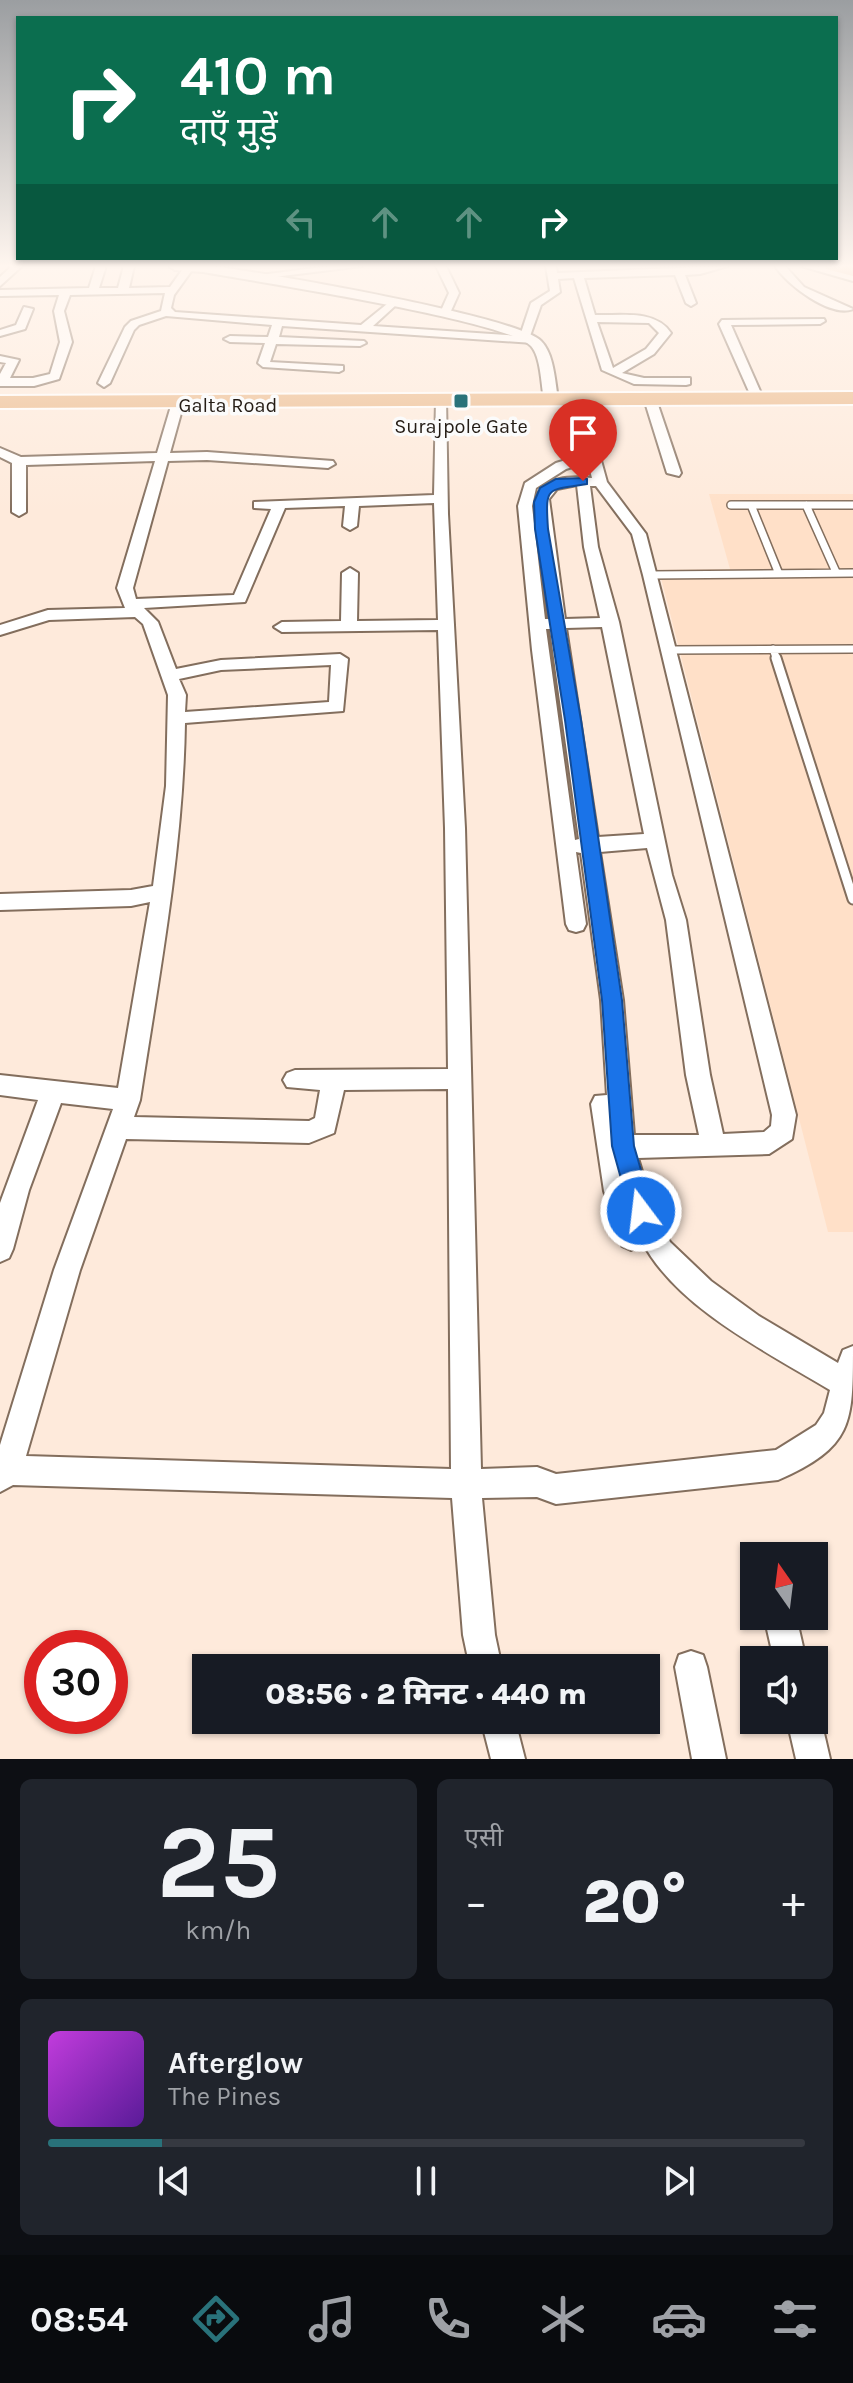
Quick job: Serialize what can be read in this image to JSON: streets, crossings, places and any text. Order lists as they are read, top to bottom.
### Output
{
  "streets": {
    "main road": ["Galta Road"]
  },
  "places": {
    "transit": ["Surajpole Gate"]
  },
  "north": "top",
  "page": {
    "turn": ["410 m", "दाएँ मुड़ें"],
    "limit": "30",
    "trip": "08:56 · 2 मिनट · 440 m",
    "tile": [
      ["25", "km/h"],
      "एसी"
    ],
    "heat": ["−", "20°", "+"],
    "song": ["Afterglow", "The Pines"],
    "tabs": "08:54"
  }
}
